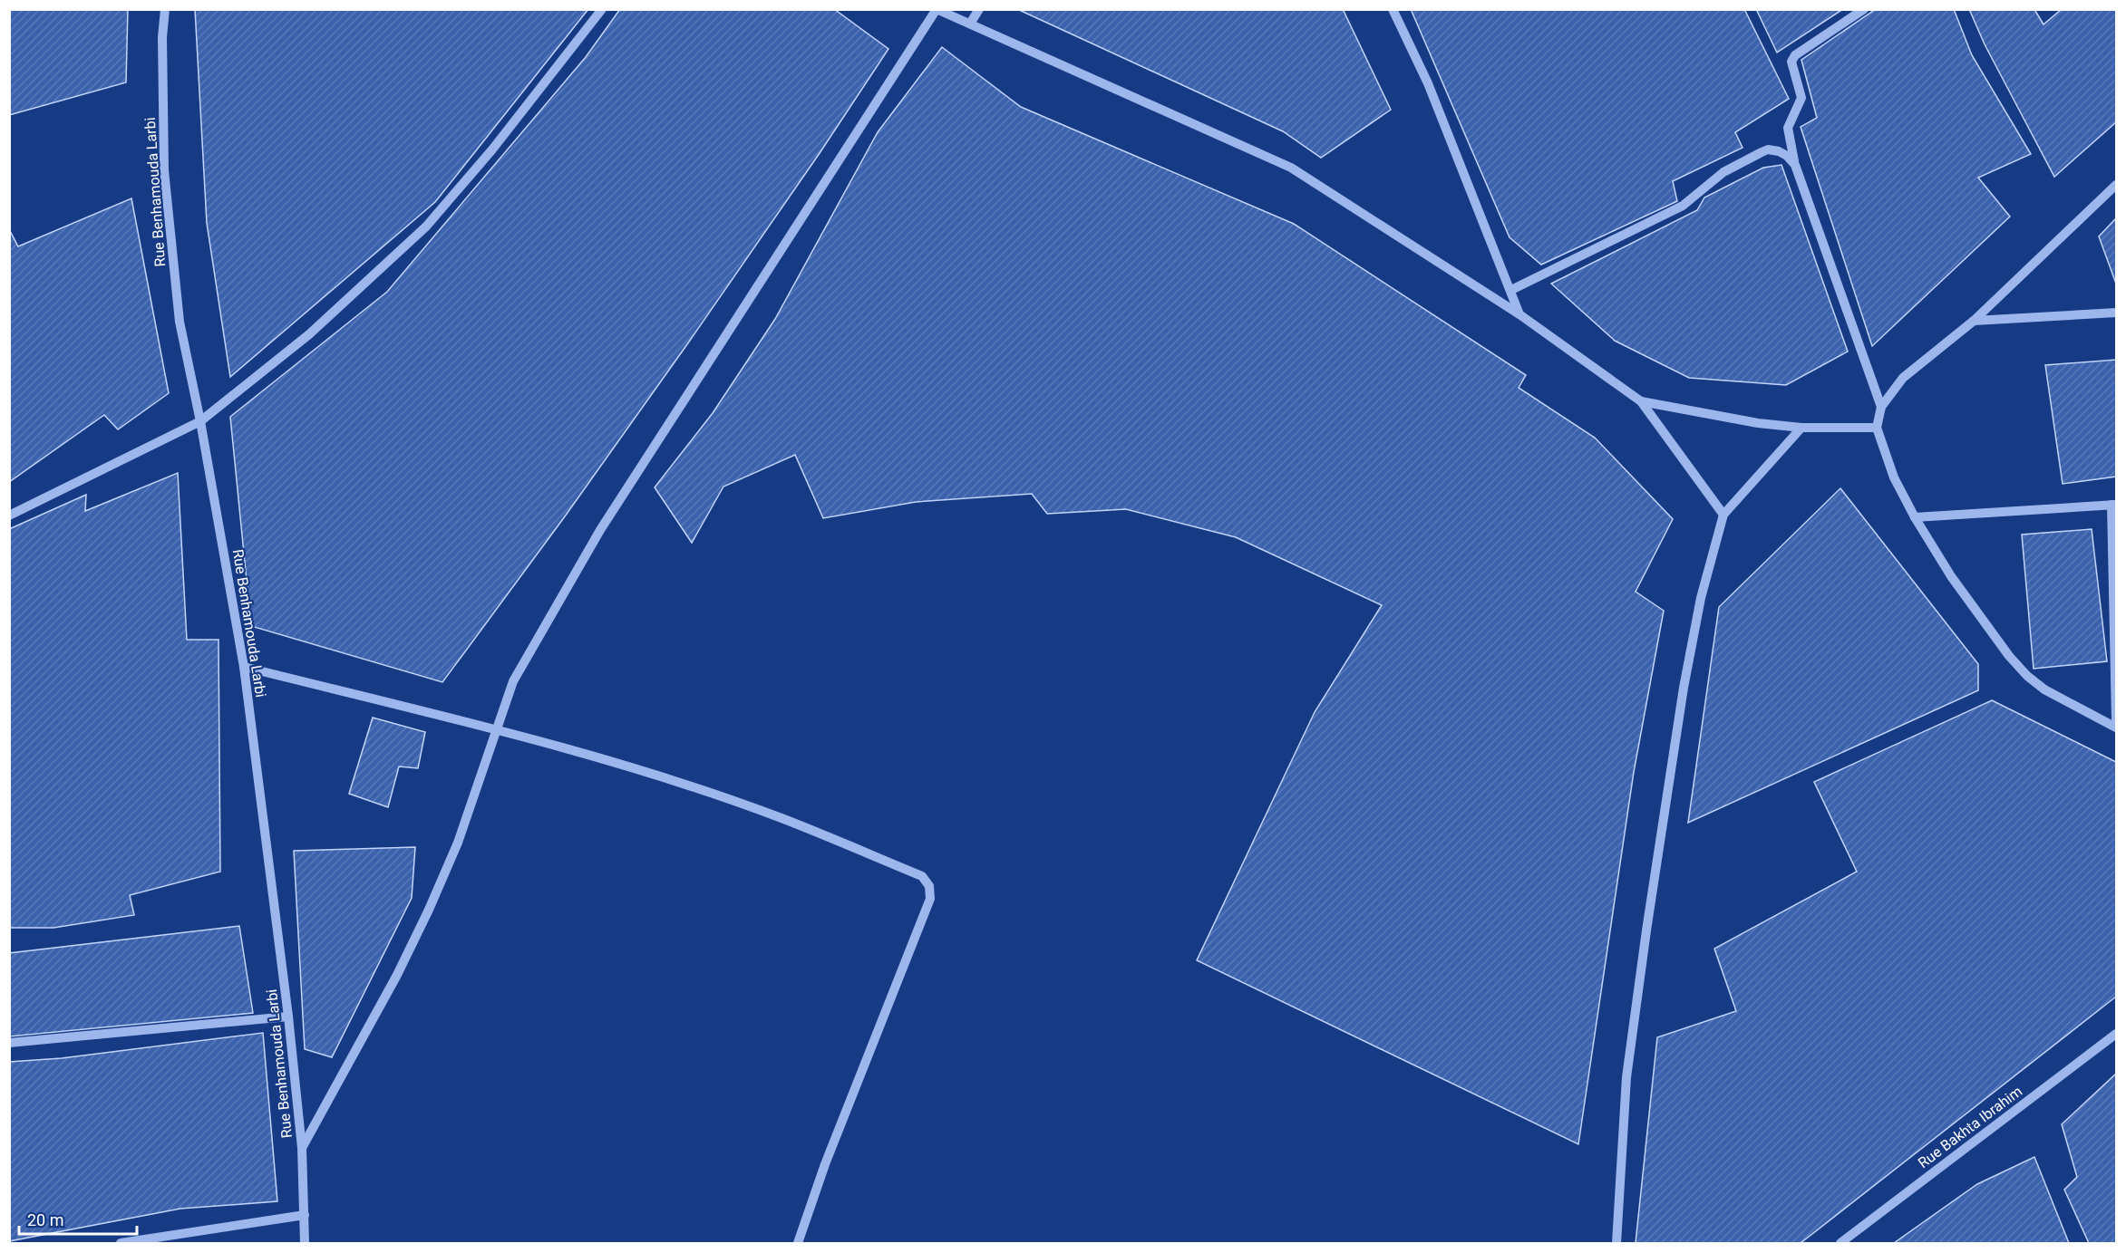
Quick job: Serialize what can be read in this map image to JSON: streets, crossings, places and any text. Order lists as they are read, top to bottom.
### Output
{
  "streets": {
    "street": ["Rue Benhamouda Larbi", "Rue Bakhta Ibrahim"]
  },
  "scale_bar": "20 m"
}
